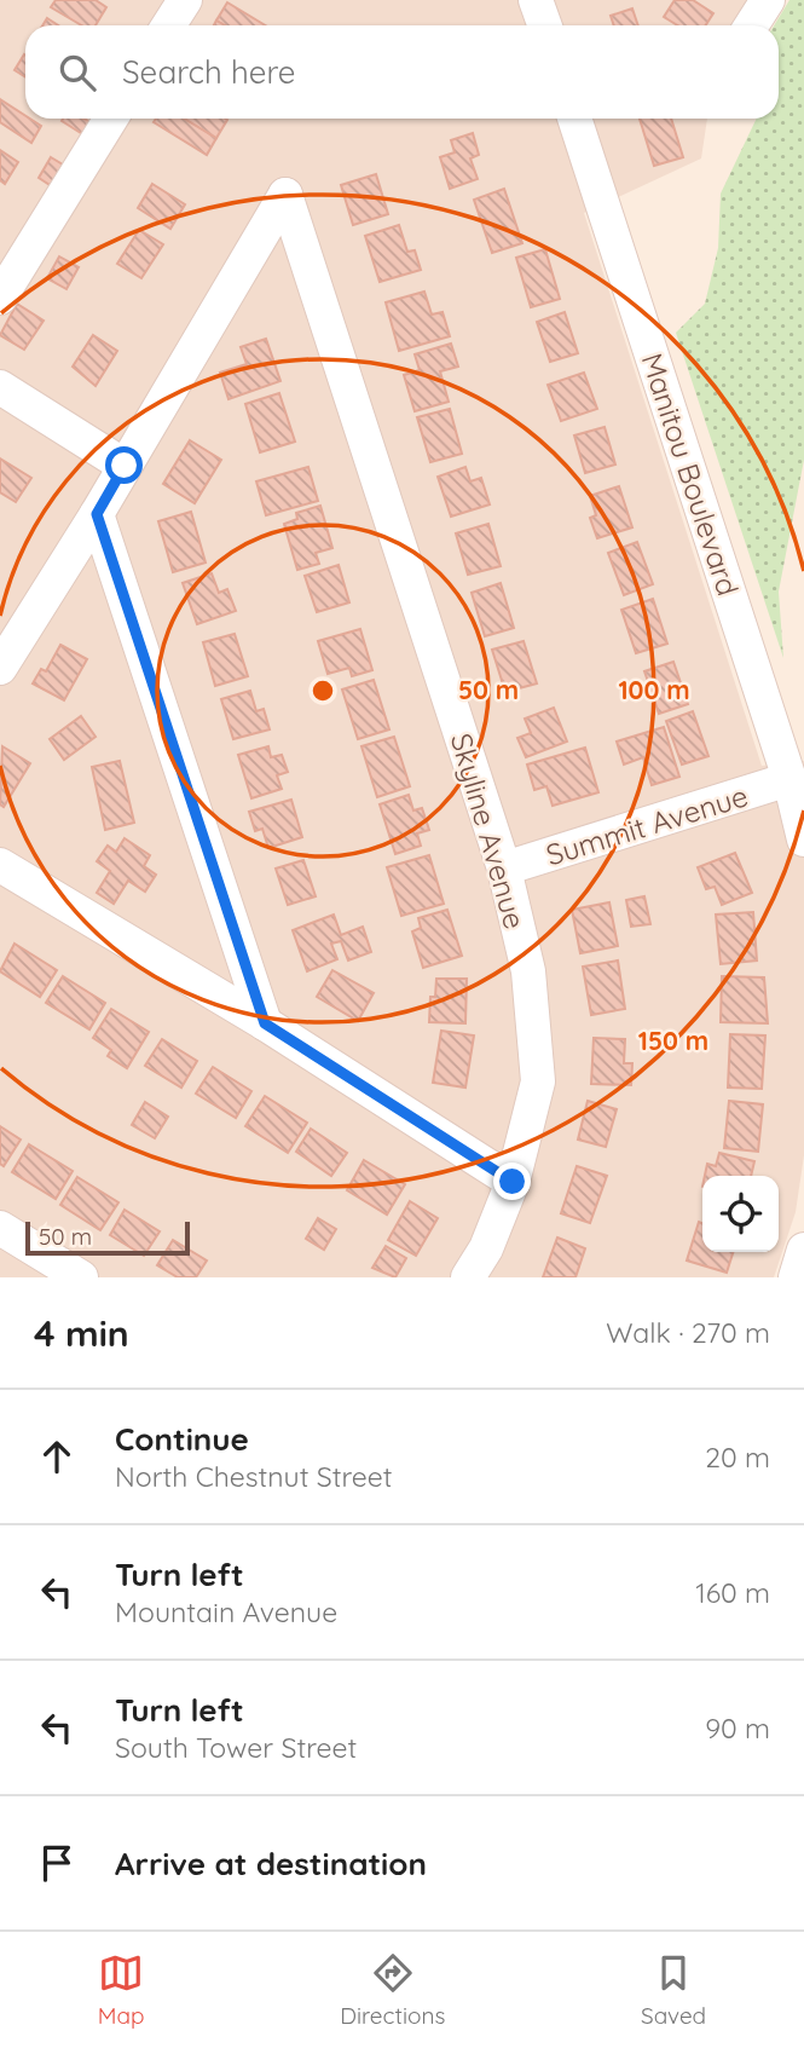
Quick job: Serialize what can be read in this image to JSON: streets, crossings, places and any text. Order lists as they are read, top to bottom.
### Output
{
  "streets": {
    "street": ["Manitou Boulevard", "Summit Avenue", "Skyline Avenue"]
  },
  "crossings": [
    ["Manitou Boulevard", "Summit Avenue"],
    ["Summit Avenue", "Skyline Avenue"]
  ],
  "scale_bar": "50 m",
  "page": {
    "search": "Search here",
    "scale": "50 m",
    "heading": ["4 min", "Walk · 270 m"],
    "list": [
      ["Continue", "North Chestnut Street", "20 m"],
      ["Turn left", "Mountain Avenue", "160 m"],
      ["Turn left", "South Tower Street", "90 m"],
      "Arrive at destination"
    ],
    "nav": ["Map", "Directions", "Saved"]
  },
  "rings": ["50 m", "100 m", "150 m"]
}
